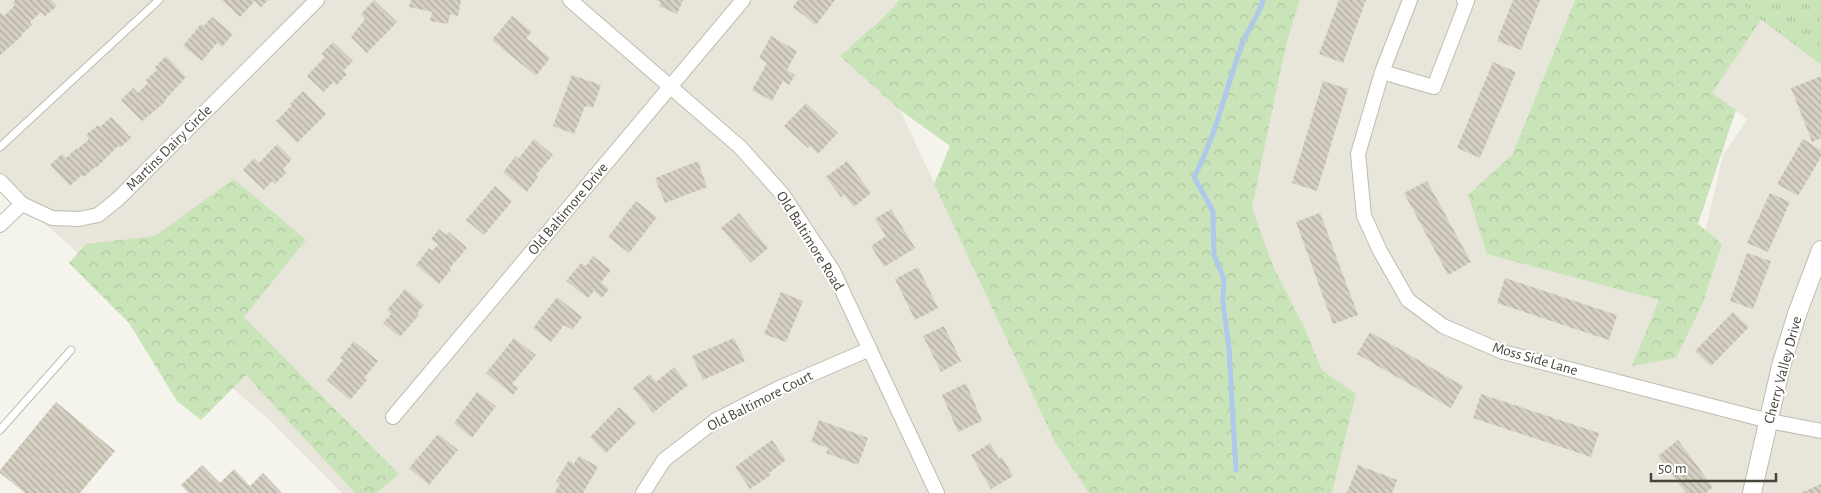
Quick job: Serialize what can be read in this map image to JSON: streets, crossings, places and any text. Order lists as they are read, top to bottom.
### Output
{
  "streets": {
    "street": [
      "Martins Dairy Circle",
      "Old Baltimore Drive",
      "Old Baltimore Road",
      "Moss Side Lane",
      "Cherry Valley Drive",
      "Old Baltimore Court"
    ]
  },
  "crossings": [
    ["Old Baltimore Drive", "Old Baltimore Road"],
    ["Old Baltimore Road", "Old Baltimore Court"],
    ["Moss Side Lane", "Cherry Valley Drive"]
  ],
  "scale_bar": "50 m"
}
